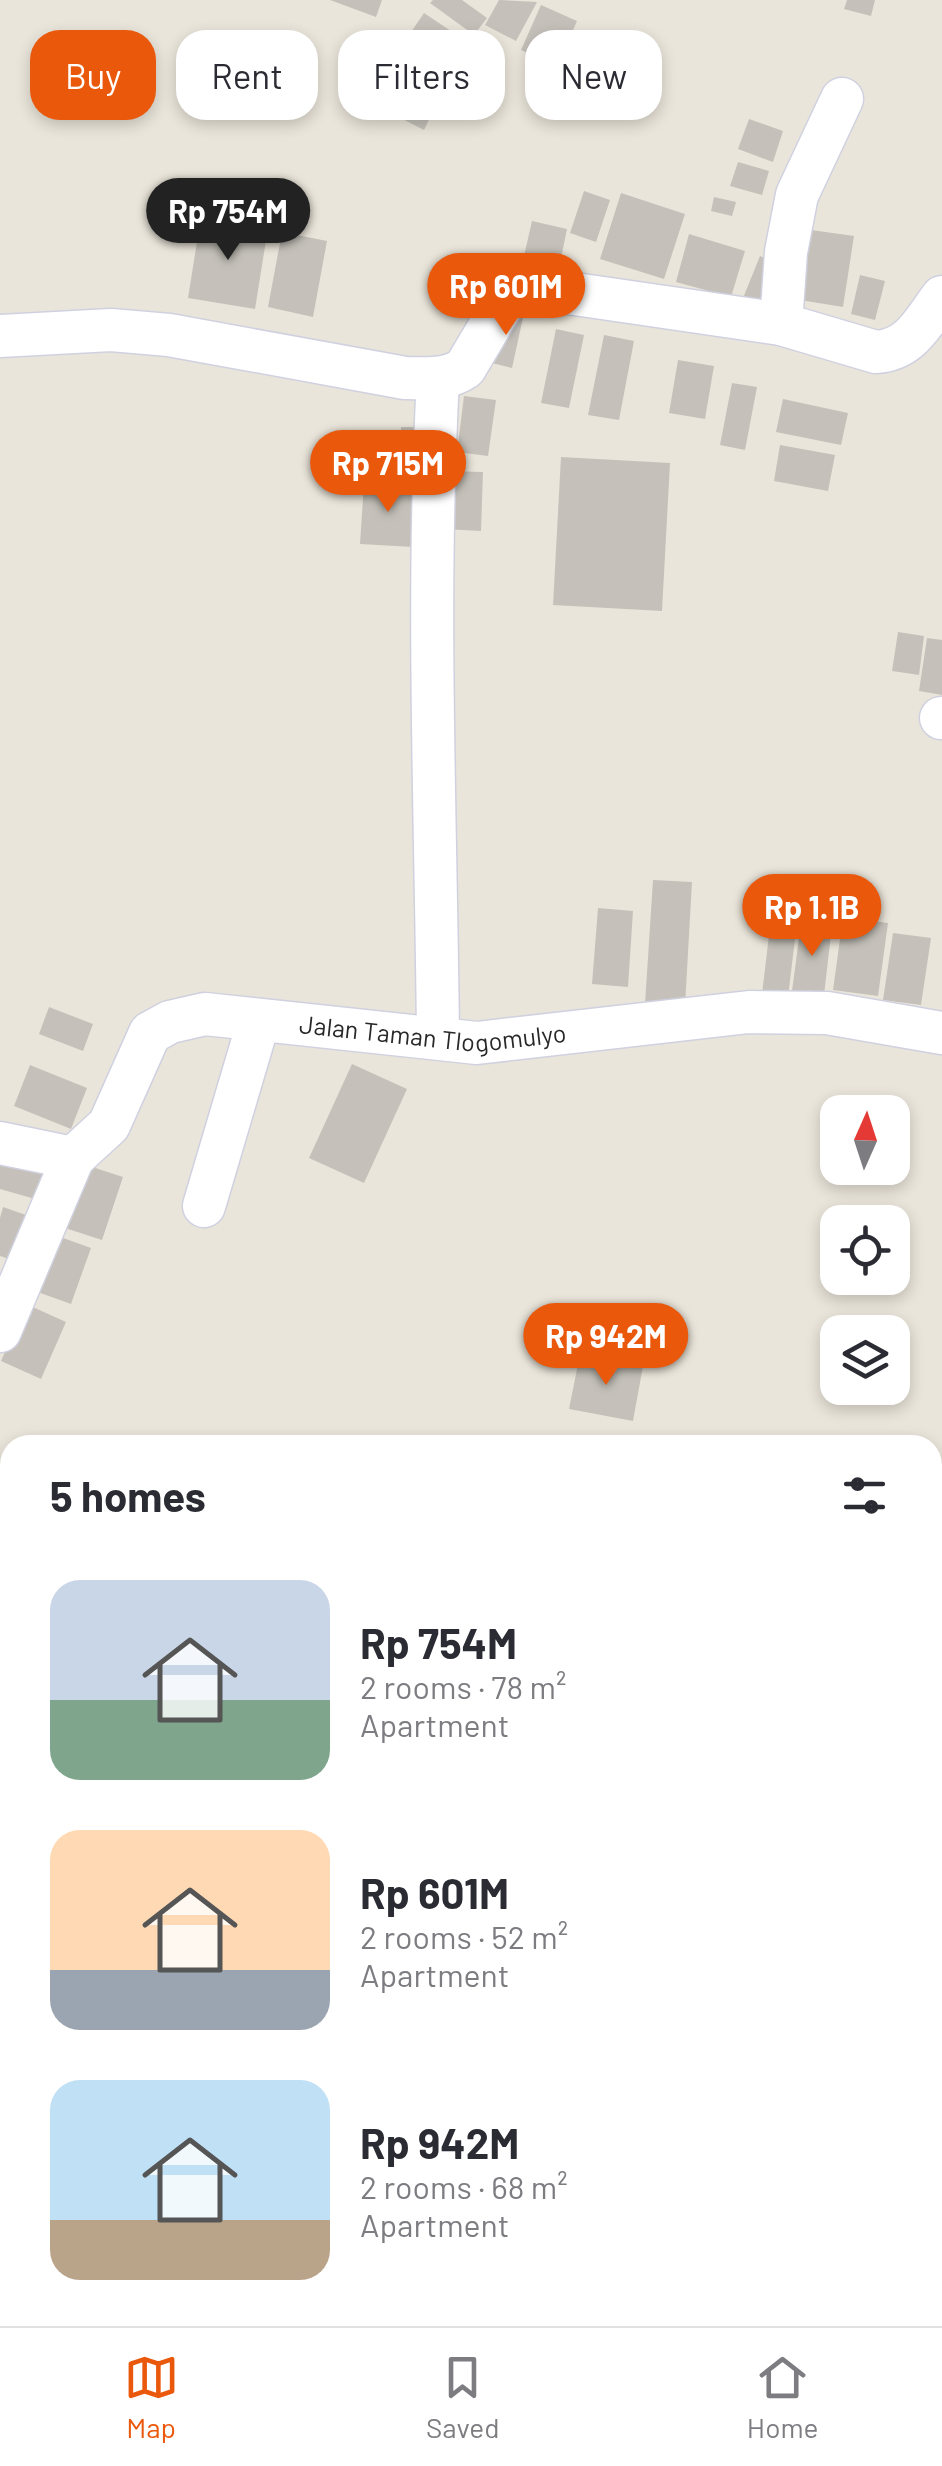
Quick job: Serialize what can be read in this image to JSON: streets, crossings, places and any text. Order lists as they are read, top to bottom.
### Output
{
  "streets": {
    "street": ["Jalan Taman Tlogomulyo"]
  },
  "north": "top",
  "page": {
    "chip": [
      "Buy",
      "Rent",
      "Filters",
      "New"
    ],
    "price": [
      "Rp 754M",
      "Rp 601M",
      "Rp 715M",
      "Rp 1.1B",
      "Rp 942M"
    ],
    "heading": "5 homes",
    "list": [
      {
        "name": "Rp 754M",
        "note": "2 rooms · 78 m² · Apartment"
      },
      {
        "name": "Rp 601M",
        "note": "2 rooms · 52 m² · Apartment"
      },
      {
        "name": "Rp 942M",
        "note": "2 rooms · 68 m² · Apartment"
      }
    ],
    "tabs": ["Map", "Saved", "Home"]
  }
}
